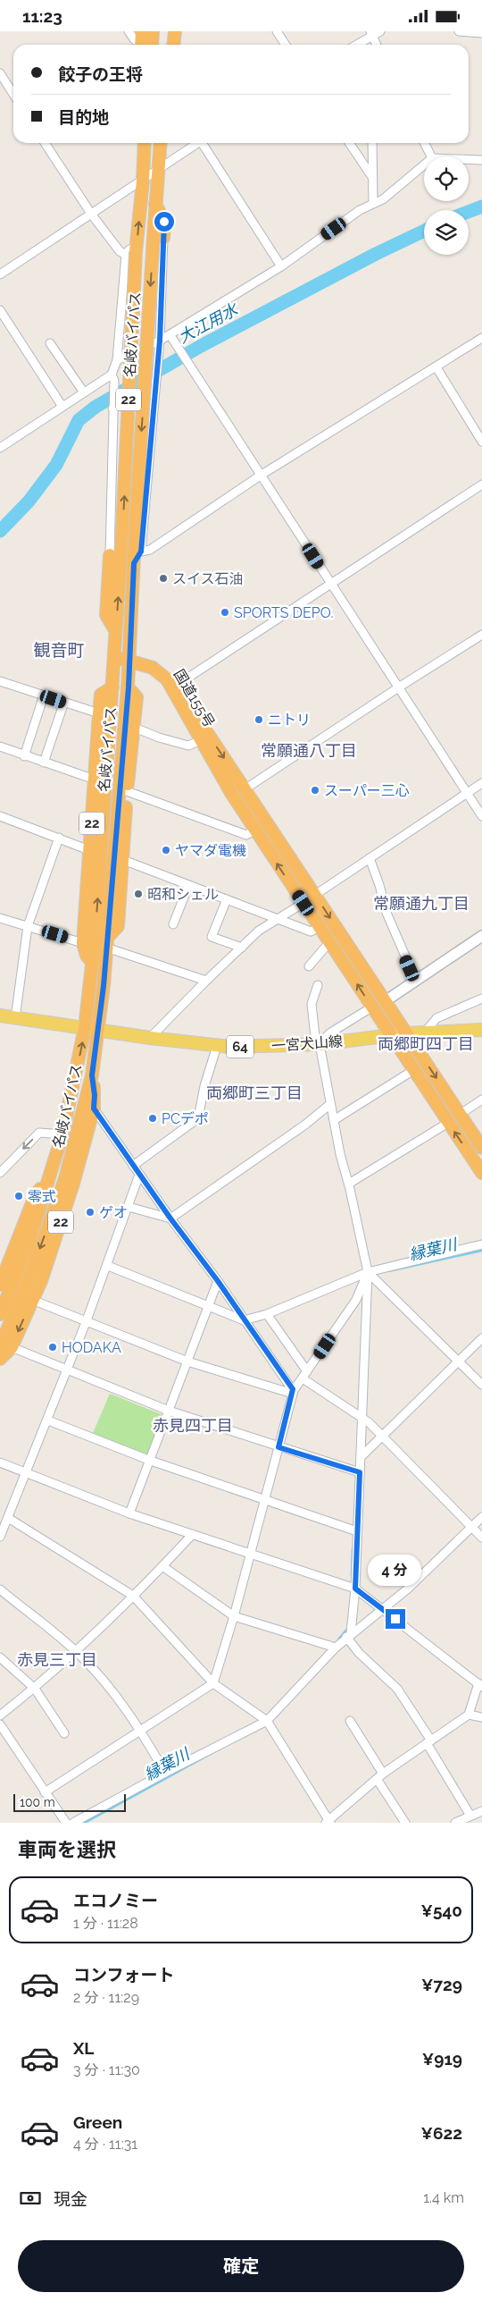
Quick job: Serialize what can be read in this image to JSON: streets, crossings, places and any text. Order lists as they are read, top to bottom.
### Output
{
  "streets": {
    "highway": ["名岐バイパス", "22", "国道155号"],
    "main road": ["一宮犬山線", "64"]
  },
  "crossings": [
    ["名岐バイパス", "22"],
    ["名岐バイパス", "国道155号"],
    ["名岐バイパス", "一宮犬山線"],
    ["国道155号", "一宮犬山線"]
  ],
  "districts": [
    "観音町",
    "常願通八丁目",
    "常願通九丁目",
    "両郷町四丁目",
    "両郷町三丁目",
    "赤見四丁目",
    "赤見三丁目"
  ],
  "water": ["大江用水", "縁葉川"],
  "places": [
    "スイス石油",
    "SPORTS DEPO.",
    "ニトリ",
    "スーパー三心",
    "ヤマダ電機",
    "昭和シェル",
    "PCデポ",
    "零式",
    "ゲオ",
    "HODAKA"
  ],
  "scale_bar": "100 m",
  "page": {
    "status": "11:23",
    "banner": ["餃子の王将", "目的地"],
    "bubble": "4 分",
    "scale": "100 m",
    "heading": "車両を選択",
    "list": [
      {
        "name": "エコノミー",
        "note": "1 分 · 11:28",
        "value": "¥540"
      },
      {
        "name": "コンフォート",
        "note": "2 分 · 11:29",
        "value": "¥729"
      },
      {
        "name": "XL",
        "note": "3 分 · 11:30",
        "value": "¥919"
      },
      {
        "name": "Green",
        "note": "4 分 · 11:31",
        "value": "¥622"
      }
    ],
    "pay": ["現金", "1.4 km"],
    "buttons": "確定"
  }
}
